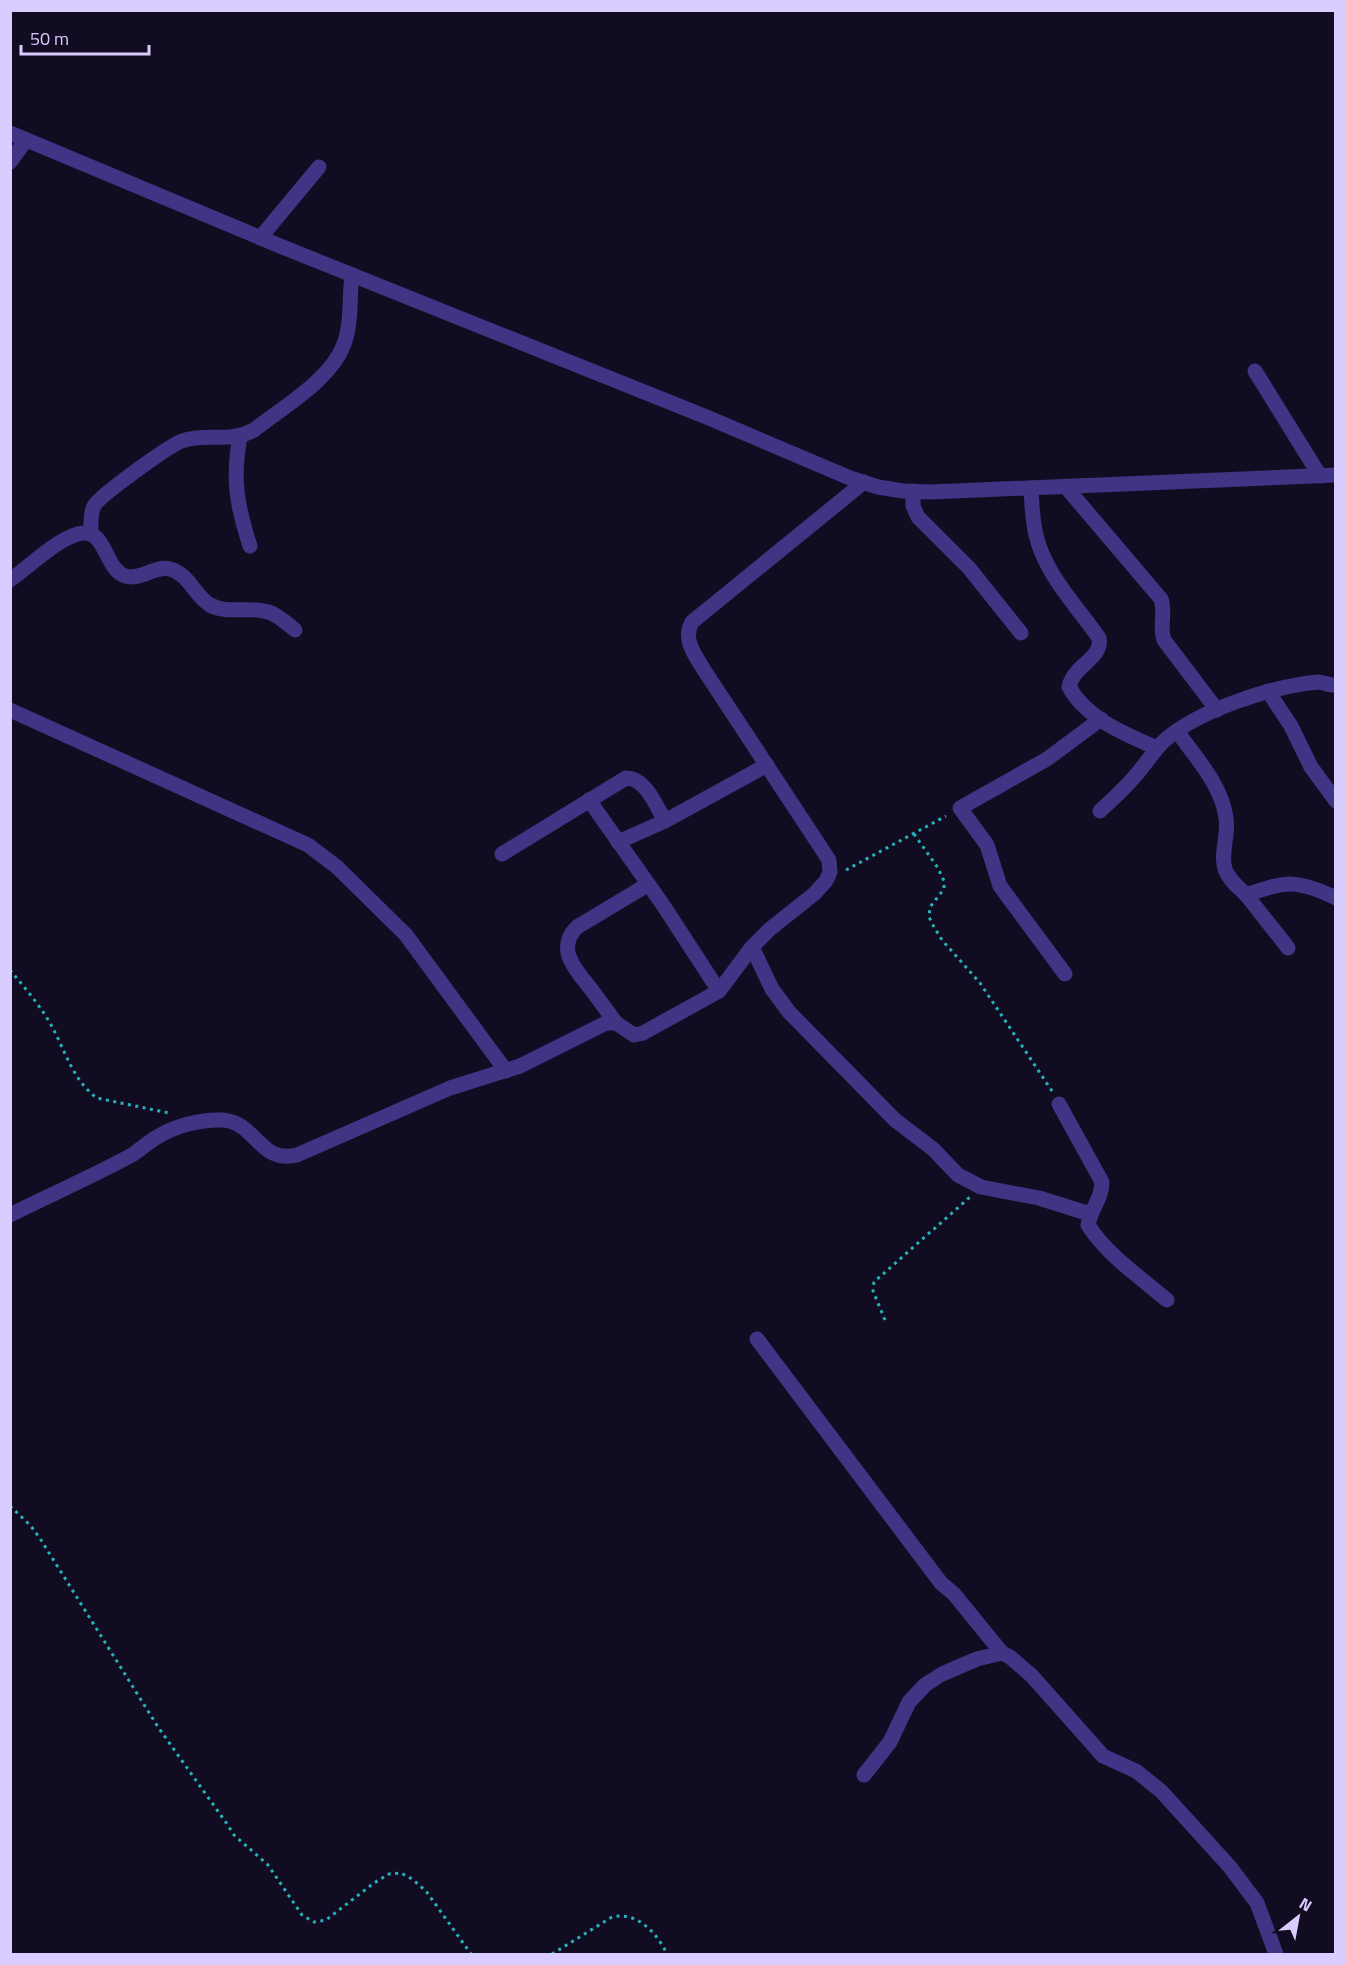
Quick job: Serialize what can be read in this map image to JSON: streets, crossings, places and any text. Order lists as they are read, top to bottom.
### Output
{
  "scale_bar": "50 m",
  "north": "top right"
}
